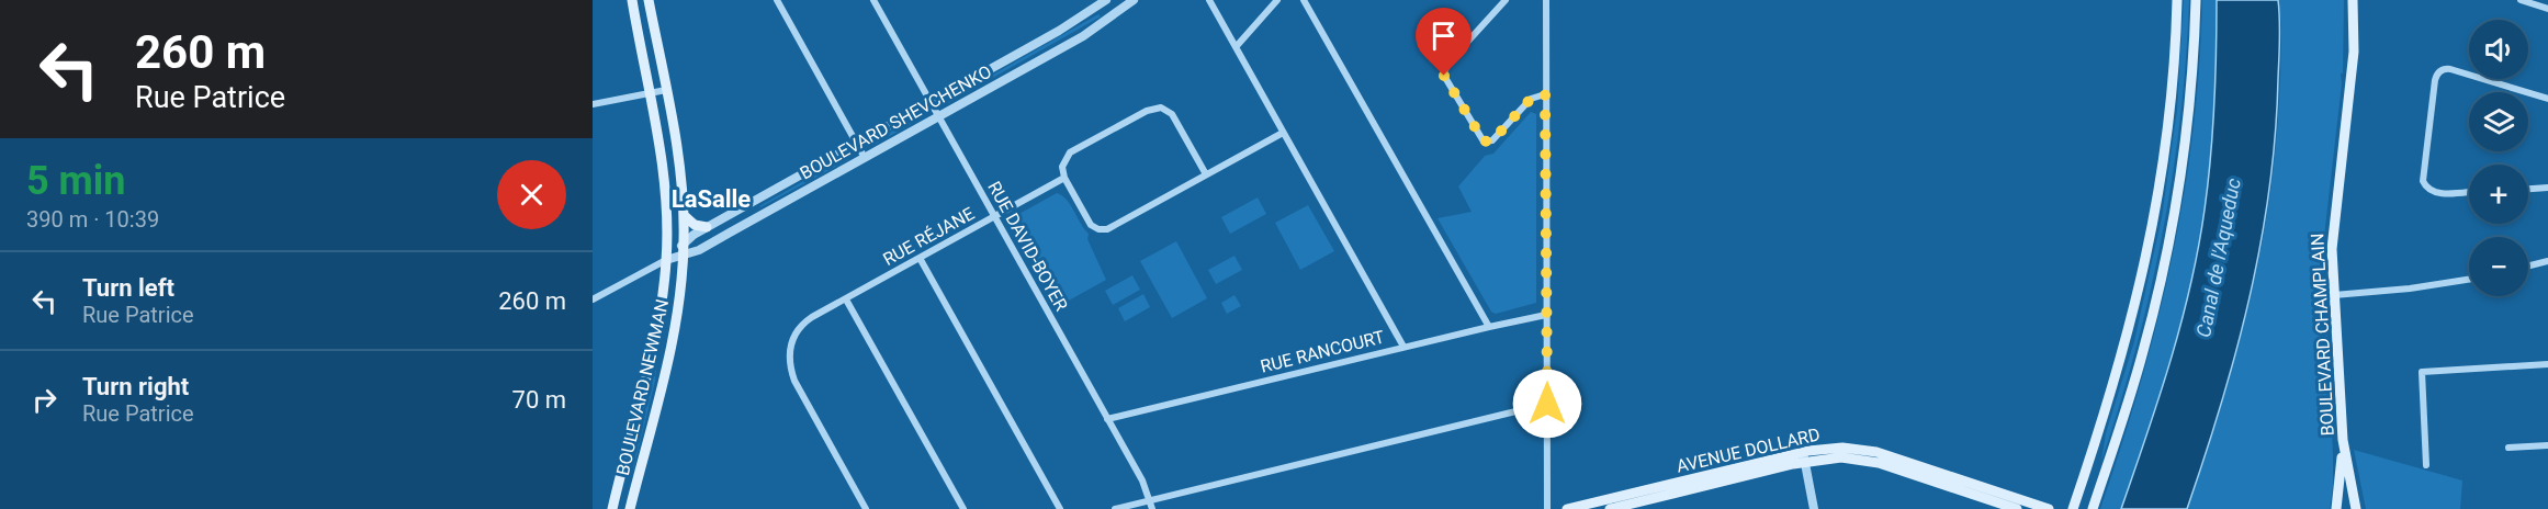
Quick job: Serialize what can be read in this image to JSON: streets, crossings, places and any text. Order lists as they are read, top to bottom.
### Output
{
  "streets": {
    "main road": ["BOULEVARD CHAMPLAIN", "BOULEVARD NEWMAN", "AVENUE DOLLARD"],
    "street": [
      "BOULEVARD SHEVCHENKO",
      "RUE RÉJANE",
      "RUE DAVID-BOYER",
      "RUE RANCOURT"
    ]
  },
  "crossings": [
    ["BOULEVARD SHEVCHENKO", "RUE DAVID-BOYER"],
    ["BOULEVARD SHEVCHENKO", "BOULEVARD NEWMAN"],
    ["RUE RÉJANE", "RUE DAVID-BOYER"],
    ["RUE DAVID-BOYER", "RUE RANCOURT"]
  ],
  "districts": ["LaSalle"],
  "water": ["Canal de l'Aqueduc"],
  "page": {
    "turn": ["260 m", "Rue Patrice"],
    "map_buttons": ["+", "−"],
    "heading": ["5 min", "390 m · 10:39"],
    "list": [
      {
        "name": "Turn left",
        "note": "Rue Patrice",
        "value": "260 m"
      },
      {
        "name": "Turn right",
        "note": "Rue Patrice",
        "value": "70 m"
      }
    ]
  }
}
